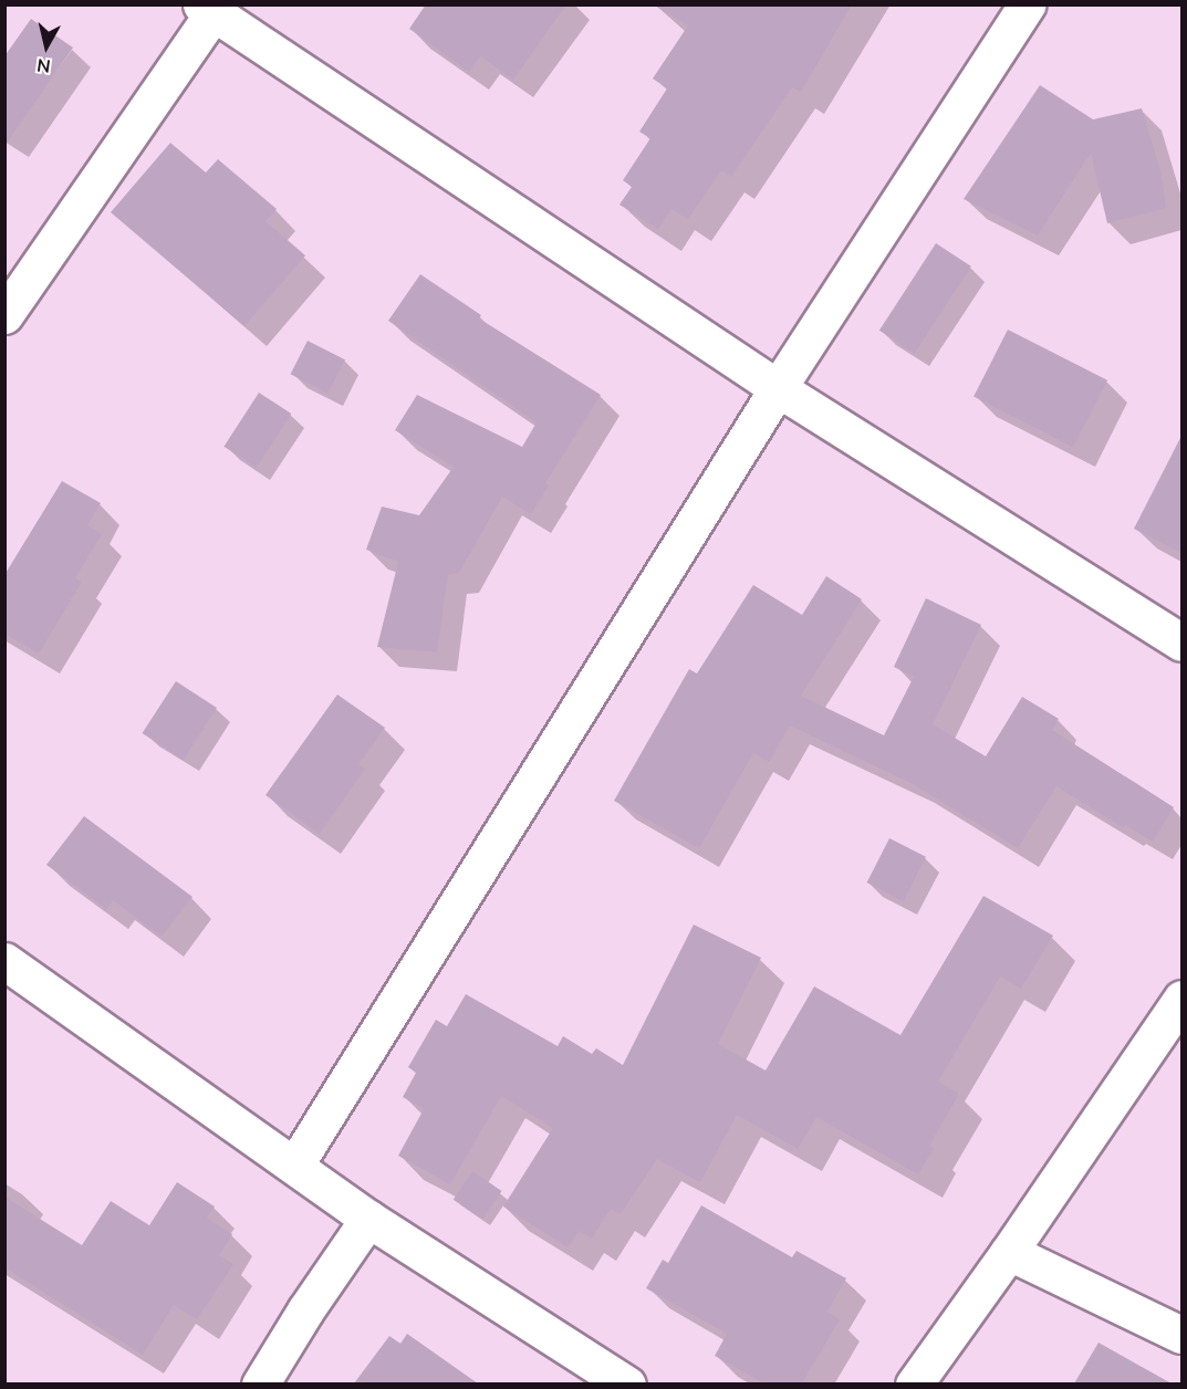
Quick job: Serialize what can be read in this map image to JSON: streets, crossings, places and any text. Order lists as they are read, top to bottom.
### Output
{
  "north": "bottom"
}
